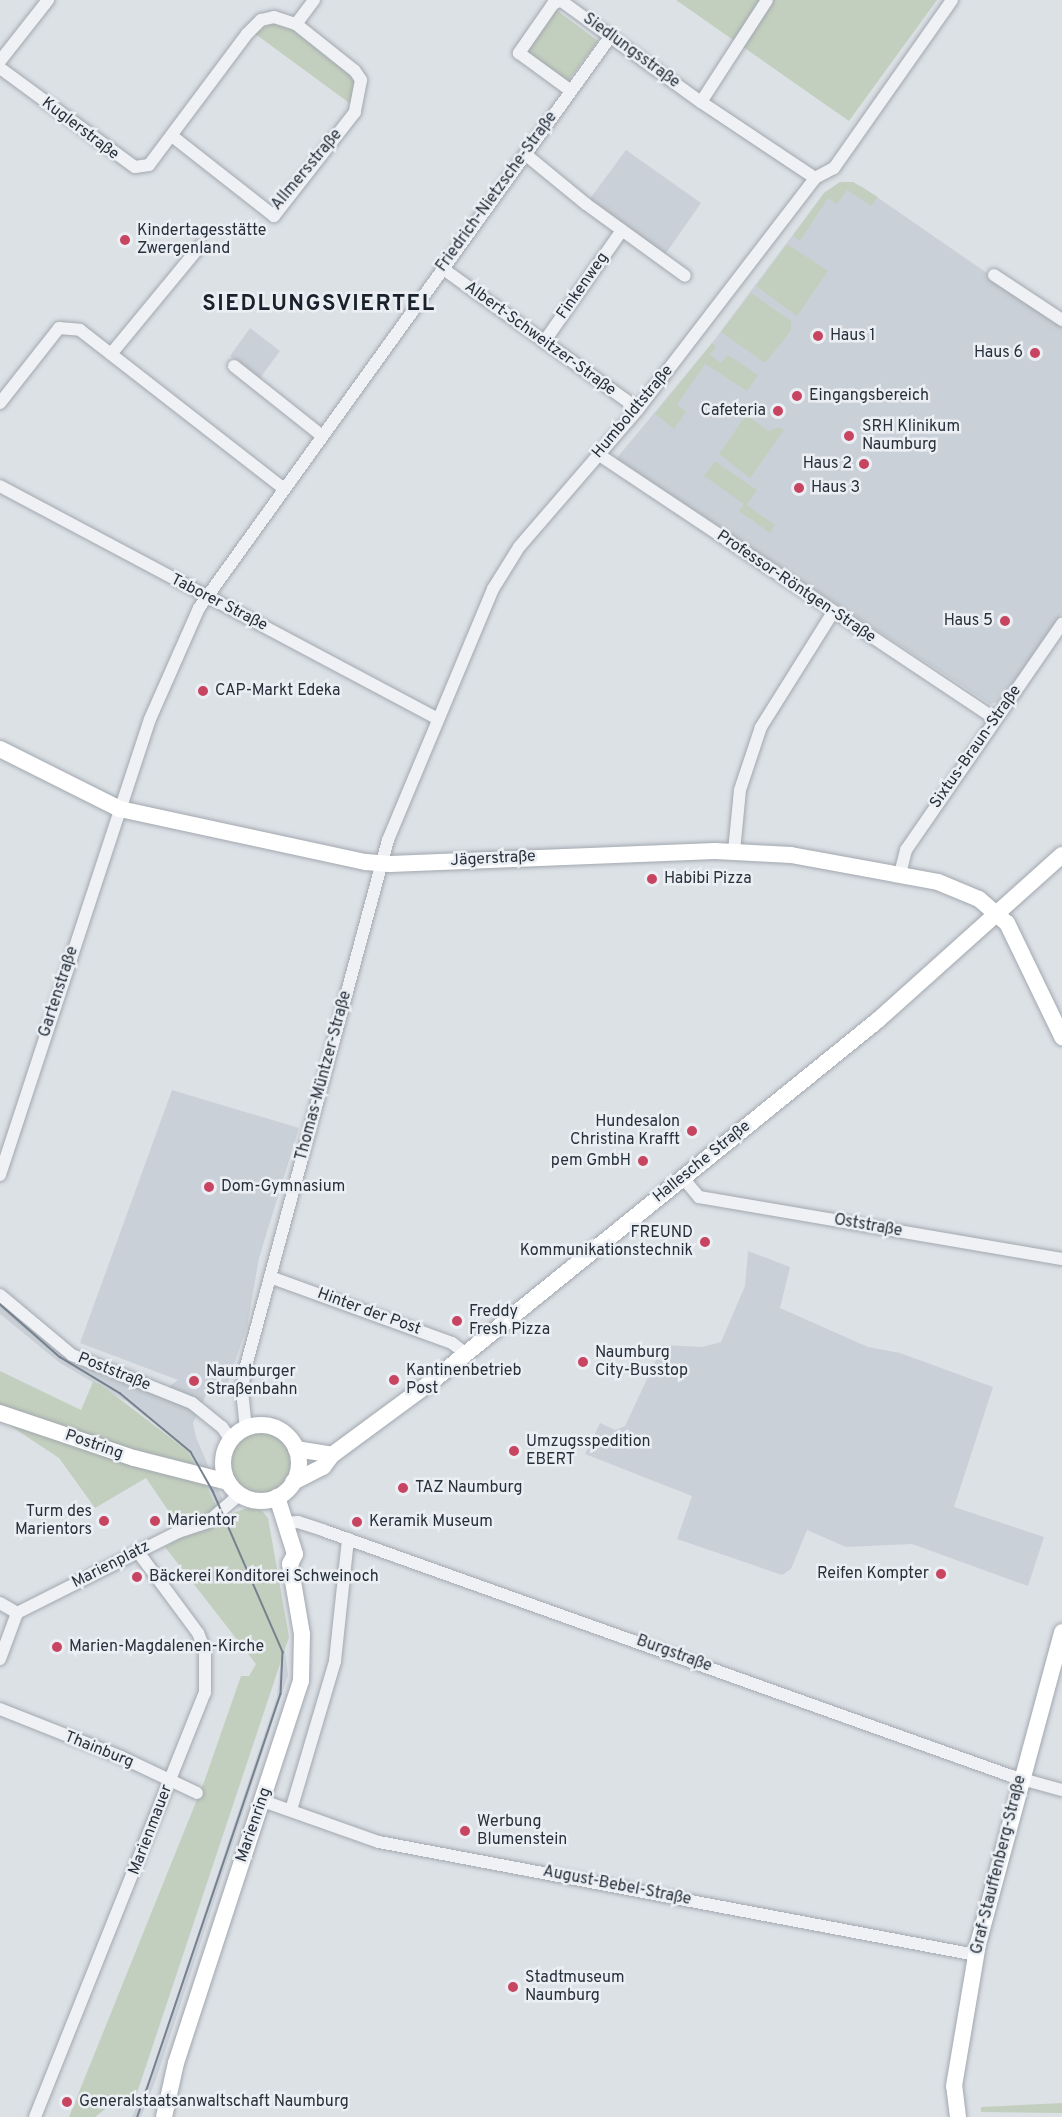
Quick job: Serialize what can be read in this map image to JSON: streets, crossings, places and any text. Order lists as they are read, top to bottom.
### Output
{
  "streets": {
    "main road": [
      "Jägerstraße",
      "Hallesche Straße",
      "Postring",
      "Marienring",
      "Graf-Stauffenberg-Straße"
    ],
    "street": [
      "Siedlungsstraße",
      "Kuglerstraße",
      "Allmersstraße",
      "Friedrich-Nietzsche-Straße",
      "Finkenweg",
      "Albert-Schweitzer-Straße",
      "Humboldtstraße",
      "Professor-Röntgen-Straße",
      "Taborer Straße",
      "Sixtus-Braun-Straße",
      "Gartenstraße",
      "Thomas-Müntzer-Straße",
      "Oststraße",
      "Hinter der Post",
      "Poststraße",
      "Marienplatz",
      "Burgstraße",
      "Thainburg",
      "Marienmauer",
      "August-Bebel-Straße"
    ]
  },
  "crossings": [
    ["Siedlungsstraße", "Friedrich-Nietzsche-Straße"],
    ["Siedlungsstraße", "Humboldtstraße"],
    ["Kuglerstraße", "Allmersstraße"],
    ["Friedrich-Nietzsche-Straße", "Albert-Schweitzer-Straße"],
    ["Friedrich-Nietzsche-Straße", "Taborer Straße"],
    ["Friedrich-Nietzsche-Straße", "Jägerstraße"],
    ["Friedrich-Nietzsche-Straße", "Gartenstraße"],
    ["Finkenweg", "Albert-Schweitzer-Straße"],
    ["Albert-Schweitzer-Straße", "Humboldtstraße"],
    ["Humboldtstraße", "Professor-Röntgen-Straße"],
    ["Humboldtstraße", "Taborer Straße"],
    ["Humboldtstraße", "Jägerstraße"],
    ["Humboldtstraße", "Thomas-Müntzer-Straße"],
    ["Professor-Röntgen-Straße", "Sixtus-Braun-Straße"],
    ["Sixtus-Braun-Straße", "Jägerstraße"],
    ["Jägerstraße", "Gartenstraße"],
    ["Jägerstraße", "Thomas-Müntzer-Straße"],
    ["Jägerstraße", "Hallesche Straße"],
    ["Thomas-Müntzer-Straße", "Hallesche Straße"],
    ["Thomas-Müntzer-Straße", "Hinter der Post"],
    ["Thomas-Müntzer-Straße", "Poststraße"],
    ["Thomas-Müntzer-Straße", "Postring"],
    ["Thomas-Müntzer-Straße", "Marienplatz"],
    ["Thomas-Müntzer-Straße", "Marienring"],
    ["Hallesche Straße", "Oststraße"],
    ["Hallesche Straße", "Hinter der Post"],
    ["Hallesche Straße", "Poststraße"],
    ["Hallesche Straße", "Postring"],
    ["Hallesche Straße", "Marienplatz"],
    ["Hallesche Straße", "Marienring"],
    ["Poststraße", "Postring"],
    ["Poststraße", "Marienplatz"],
    ["Poststraße", "Marienring"],
    ["Postring", "Marienplatz"],
    ["Postring", "Marienring"],
    ["Marienplatz", "Marienring"],
    ["Marienplatz", "Marienmauer"],
    ["Burgstraße", "Marienring"],
    ["Burgstraße", "Graf-Stauffenberg-Straße"],
    ["Thainburg", "Marienmauer"],
    ["Marienring", "August-Bebel-Straße"],
    ["Graf-Stauffenberg-Straße", "August-Bebel-Straße"]
  ],
  "districts": ["SIEDLUNGSVIERTEL"],
  "places": [
    "Kindertagesstätte Zwergenland",
    "Haus 1",
    "Haus 6",
    "Eingangsbereich",
    "Cafeteria",
    "SRH Klinikum Naumburg",
    "Haus 2",
    "Haus 3",
    "Haus 5",
    "CAP-Markt Edeka",
    "Habibi Pizza",
    "Hundesalon Christina Krafft",
    "pem GmbH",
    "Dom-Gymnasium",
    "FREUND Kommunikationstechnik",
    "Freddy Fresh Pizza",
    "Naumburg City-Busstop",
    "Kantinenbetrieb Post",
    "Naumburger Straßenbahn",
    "Umzugsspedition EBERT",
    "TAZ Naumburg",
    "Turm des Marientors",
    "Marientor",
    "Keramik Museum",
    "Reifen Kompter",
    "Bäckerei Konditorei Schweinoch",
    "Marien-Magdalenen-Kirche",
    "Werbung Blumenstein",
    "Stadtmuseum Naumburg",
    "Generalstaatsanwaltschaft Naumburg"
  ]
}
